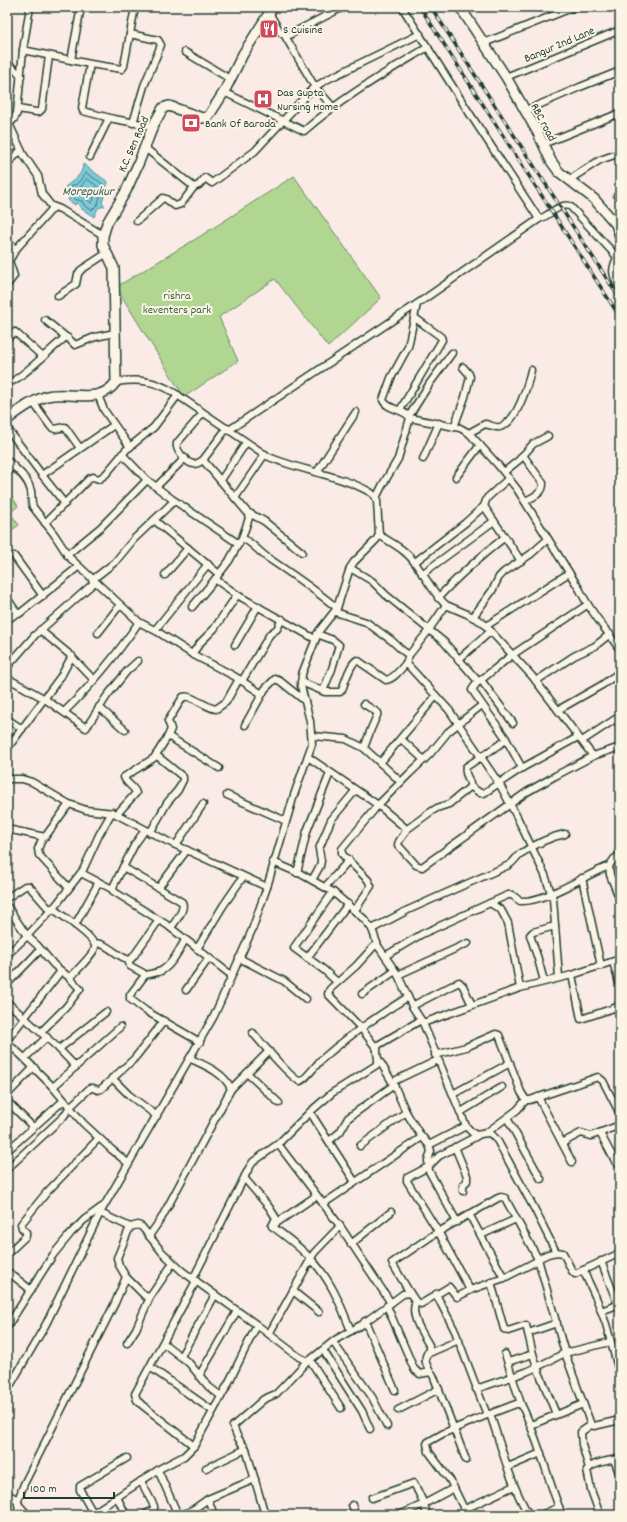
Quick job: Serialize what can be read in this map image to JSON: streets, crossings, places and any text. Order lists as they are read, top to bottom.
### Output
{
  "streets": {
    "street": ["Bangur 2nd Lane", "RBC road", "K.C. Sen Road"]
  },
  "crossings": [
    ["Bangur 2nd Lane", "RBC road"]
  ],
  "water": ["Morepukur"],
  "parks": ["rishra keventers park"],
  "places": {
    "restaurant": ["S Cuisine"],
    "hospital": ["Das Gupta Nursing Home"],
    "bank": ["Bank Of Baroda"]
  },
  "scale_bar": "100 m"
}
